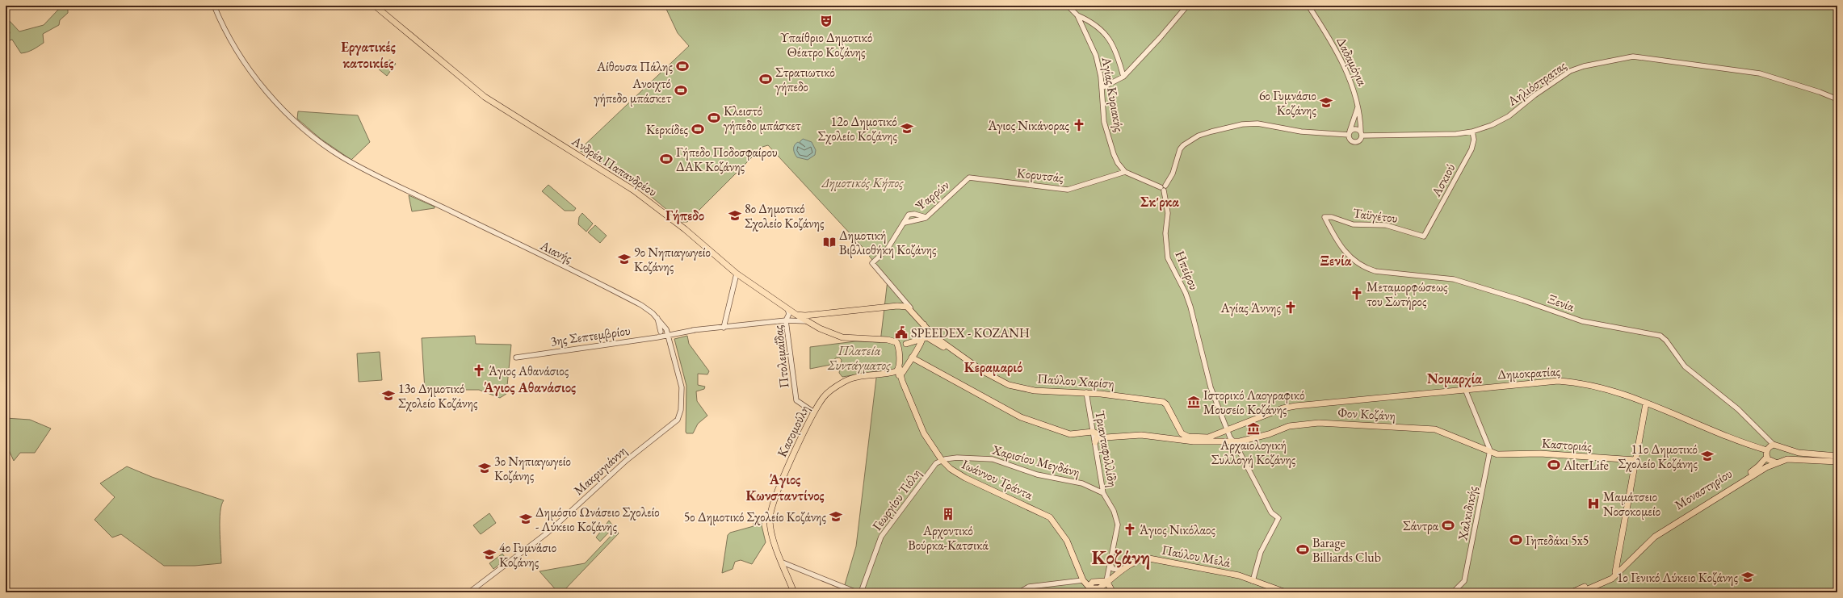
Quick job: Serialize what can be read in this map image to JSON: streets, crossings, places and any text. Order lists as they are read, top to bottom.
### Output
{
  "streets": {
    "main road": [
      "Ανδρέα Παπανδρέου",
      "3ης Σεπτεμβρίου",
      "Δημοκρατίας",
      "Παύλου Χαρίση",
      "Φον Κοζάνη",
      "Κασομούλη",
      "Καστοριάς",
      "Ιωάννου Τράντα",
      "Μοναστηρίου",
      "Παύλου Μελά"
    ],
    "street": [
      "Δαδαμόγια",
      "Αηλιόστρατας",
      "Αγίας Κυριακής",
      "Κορυτσάς",
      "Ασκιού",
      "Ψαρρών",
      "Ταϋγέτου",
      "Αιανής",
      "Ηπείρου",
      "Ξενία",
      "Πτολεμαΐδας",
      "Τριανταφυλλίδη",
      "Χαρισίου Μεγδάνη",
      "Μακρυγιάννη",
      "Γεωργίου Τιόλη",
      "Χαλκιδικής"
    ]
  },
  "crossings": [
    ["Δαδαμόγια", "Αηλιόστρατας"],
    ["Αηλιόστρατας", "Ασκιού"],
    ["Αηλιόστρατας", "Ηπείρου"],
    ["Αγίας Κυριακής", "Κορυτσάς"],
    ["Ανδρέα Παπανδρέου", "3ης Σεπτεμβρίου"],
    ["Ανδρέα Παπανδρέου", "Πτολεμαΐδας"],
    ["Κορυτσάς", "Ψαρρών"],
    ["Ασκιού", "Ταϋγέτου"],
    ["Ταϋγέτου", "Ξενία"],
    ["Αιανής", "3ης Σεπτεμβρίου"],
    ["Αιανής", "Μακρυγιάννη"],
    ["Ηπείρου", "Δημοκρατίας"],
    ["Ηπείρου", "Φον Κοζάνη"],
    ["Ηπείρου", "Παύλου Μελά"],
    ["Ξενία", "Δημοκρατίας"],
    ["Ξενία", "Μοναστηρίου"],
    ["3ης Σεπτεμβρίου", "Πτολεμαΐδας"],
    ["3ης Σεπτεμβρίου", "Παύλου Χαρίση"],
    ["3ης Σεπτεμβρίου", "Μακρυγιάννη"],
    ["Πτολεμαΐδας", "Κασομούλη"],
    ["Δημοκρατίας", "Παύλου Χαρίση"],
    ["Δημοκρατίας", "Μοναστηρίου"],
    ["Παύλου Χαρίση", "Τριανταφυλλίδη"],
    ["Φον Κοζάνη", "Καστοριάς"],
    ["Φον Κοζάνη", "Χαλκιδικής"],
    ["Κασομούλη", "Ιωάννου Τράντα"],
    ["Τριανταφυλλίδη", "Χαρισίου Μεγδάνη"],
    ["Τριανταφυλλίδη", "Παύλου Μελά"],
    ["Χαρισίου Μεγδάνη", "Ιωάννου Τράντα"],
    ["Χαρισίου Μεγδάνη", "Γεωργίου Τιόλη"],
    ["Ιωάννου Τράντα", "Γεωργίου Τιόλη"]
  ],
  "districts": [
    "Εργατικές κατοικίες",
    "Σκ'ρκα",
    "Γήπεδο",
    "Ξενία",
    "Κεραμαριό",
    "Νομαρχία",
    "Άγιος Αθανάσιος",
    "Άγιος Κωνσταντίνος",
    "Κοζάνη"
  ],
  "parks": ["Δημοτικός Κήπος", "Πλατεία Συντάγματος"],
  "places": {
    "theatre": ["Υπαίθριο Δημοτικό Θέατρο Κοζάνης"],
    "sports": [
      "Αίθουσα Πάλης",
      "Στρατιωτικό γήπεδο",
      "Ανοιχτό γήπεδο μπάσκετ",
      "Κλειστό γήπεδο μπάσκετ",
      "Κερκίδες",
      "Γήπεδο Ποδοσφαίρου ΔΑΚ Κοζάνης",
      "AlterLife",
      "Σάντρα",
      "Γηπεδάκι 5x5",
      "Barage Billiards Club"
    ],
    "school or university": [
      "6ο Γυμνάσιο Κοζάνης",
      "12ο Δημοτικό Σχολείο Κοζάνης",
      "8ο Δημοτικό Σχολείο Κοζάνης",
      "9ο Νηπιαγωγείο Κοζάνης",
      "13ο Δημοτικό Σχολείο Κοζάνης",
      "11ο Δημοτικό Σχολείο Κοζάνης",
      "3ο Νηπιαγωγείο Κοζάνης",
      "5ο Δημοτικό Σχολείο Κοζάνης",
      "Δημόσιο Ωνάσειο Σχολείο - Λύκειο Κοζάνης",
      "4ο Γυμνάσιο Κοζάνης",
      "1ο Γενικό Λύκειο Κοζάνης"
    ],
    "church": [
      "Άγιος Νικάνορας",
      "Μεταμορφώσεως του Σωτήρος",
      "Αγίας Άννης",
      "Άγιος Αθανάσιος",
      "Άγιος Νικόλαος"
    ],
    "library": ["Δημοτική Βιβλιοθήκη Κοζάνης"],
    "public building": ["SPEEDEX - ΚΟΖΑΝΗ"],
    "museum": ["Ιστορικό Λαογραφικό Μουσείο Κοζάνης", "Αρχαιολογική Συλλογή Κοζάνης"],
    "hospital": ["Μαμάτσειο Νοσοκομείο"],
    "building": ["Αρχοντικό Βούρκα-Κατσικά"]
  }
}
